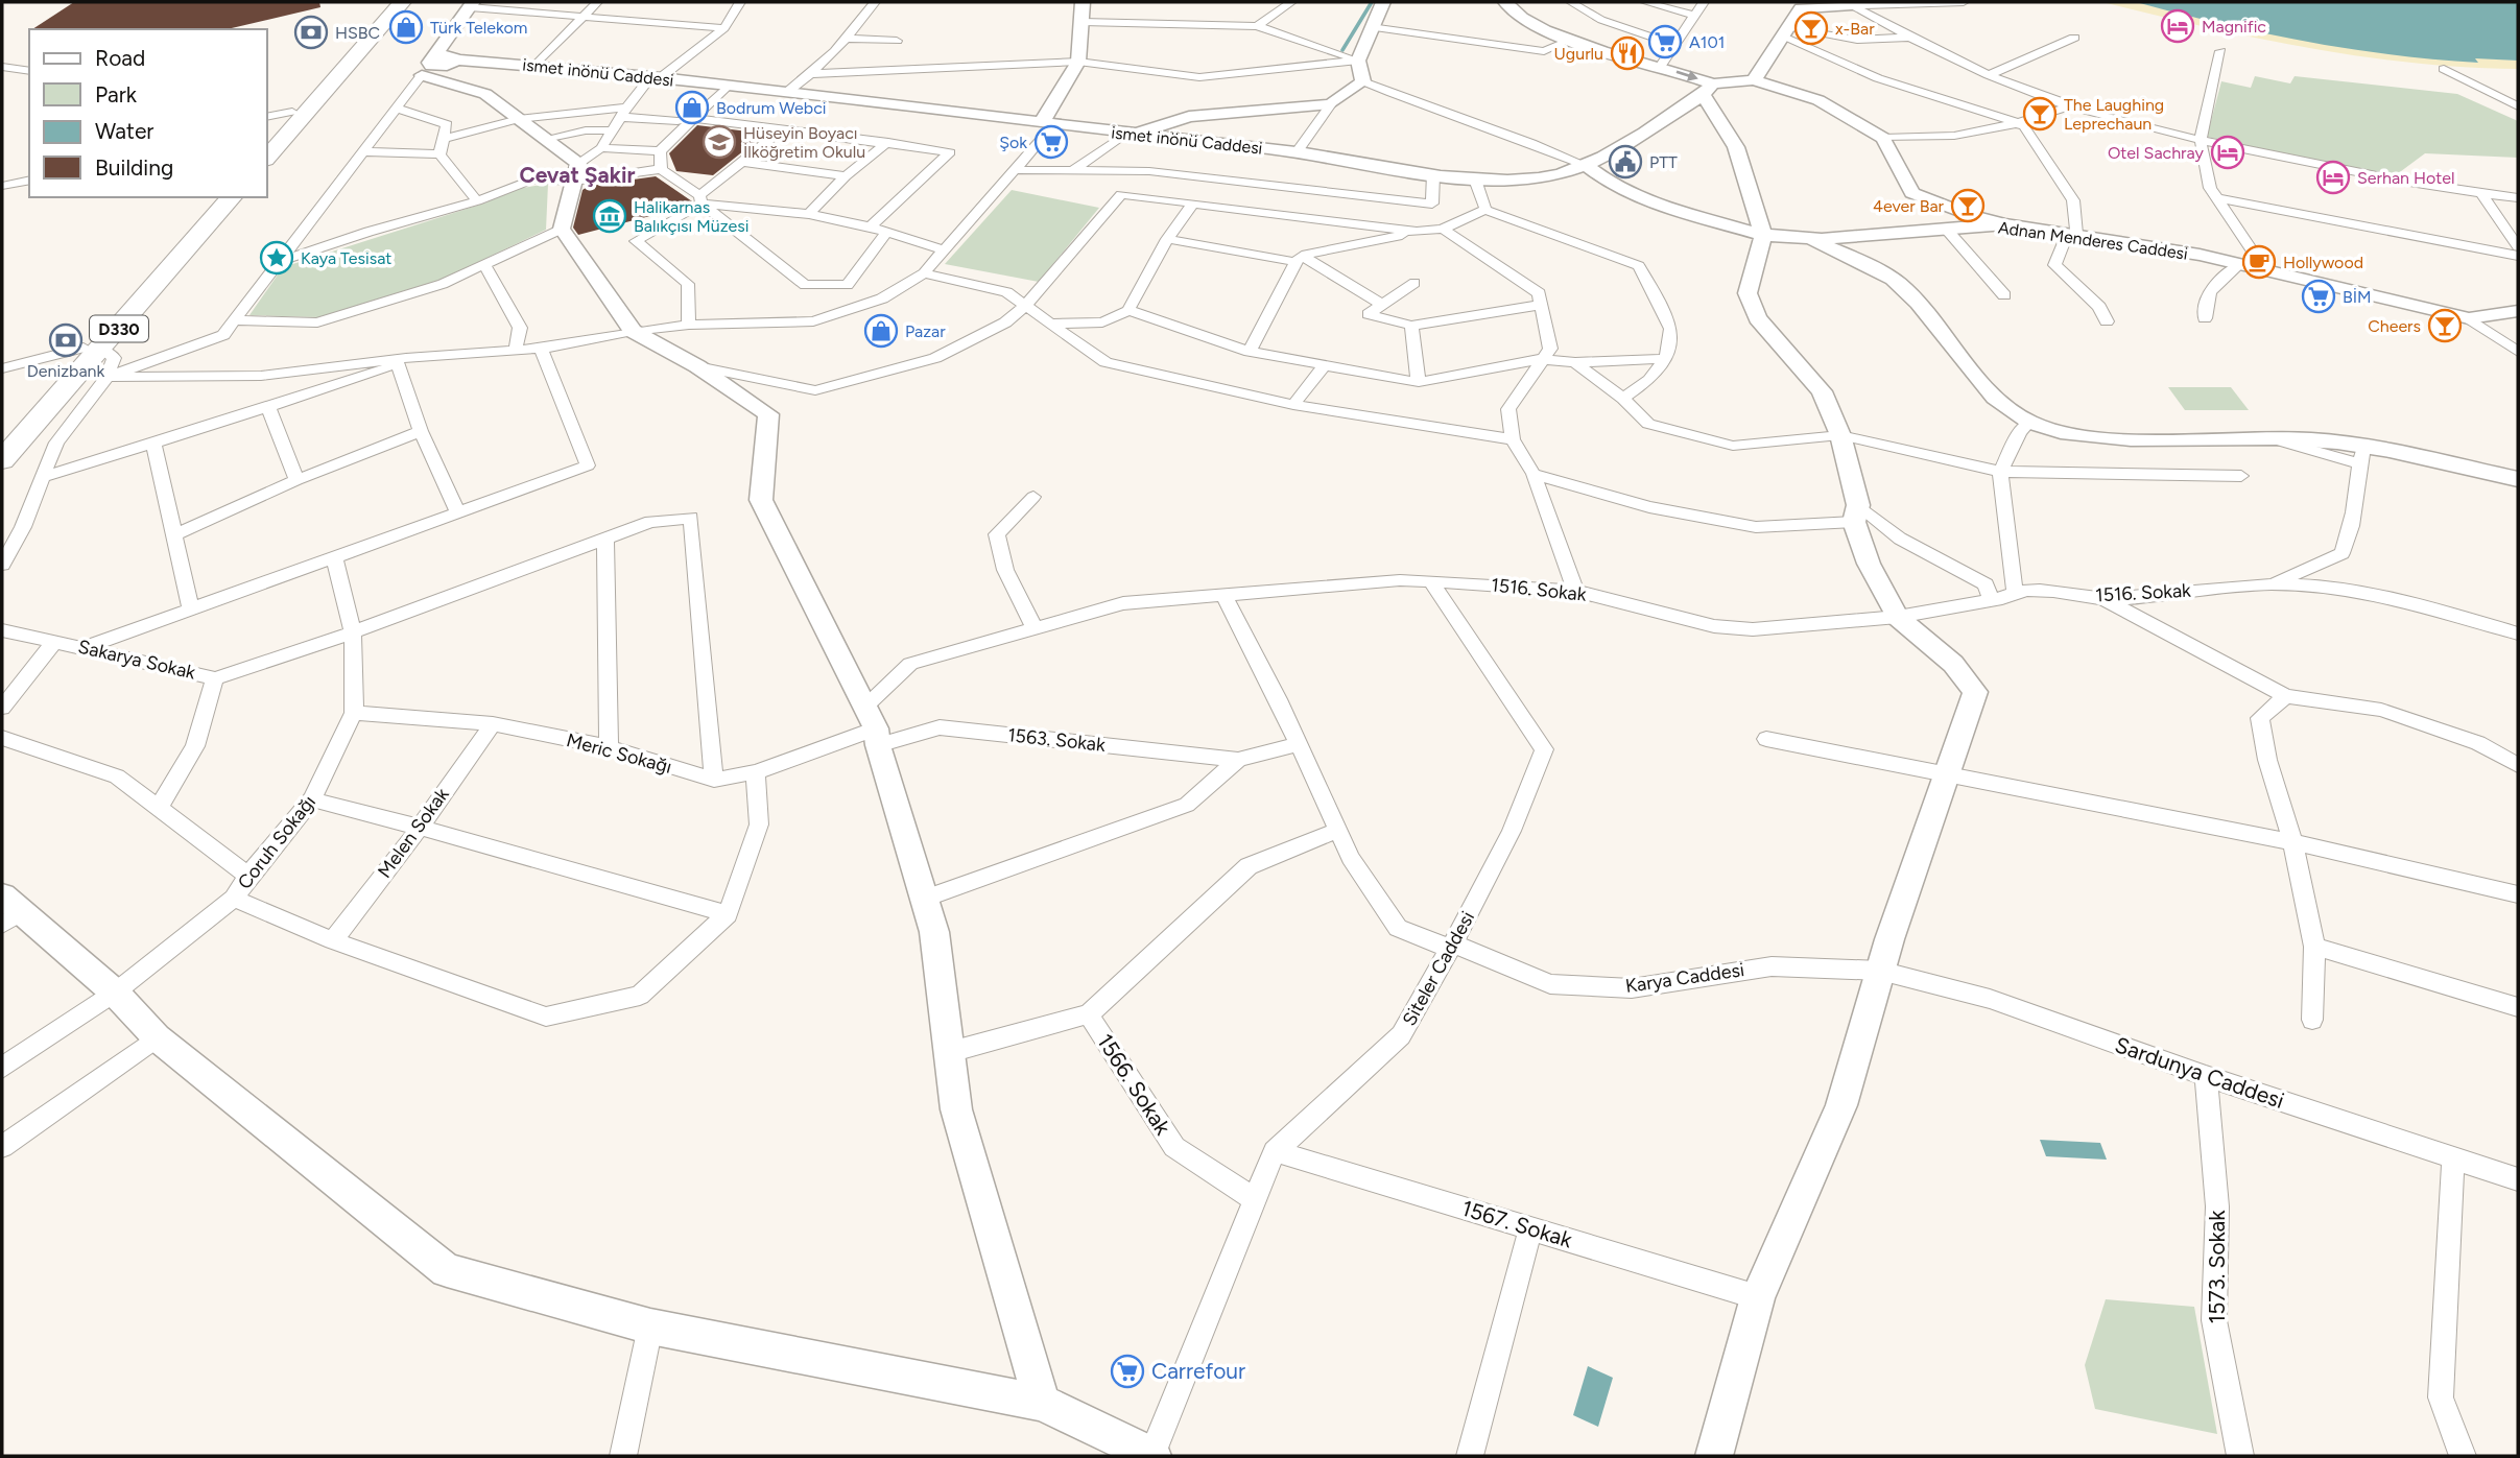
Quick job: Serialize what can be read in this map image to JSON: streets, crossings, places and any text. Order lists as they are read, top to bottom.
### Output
{
  "streets": {
    "highway": ["D330"],
    "street": [
      "ismet inönü Caddesi",
      "Adnan Menderes Caddesi",
      "1516. Sokak",
      "Sakarya Sokak",
      "1563. Sokak",
      "Meric Sokağı",
      "Melen Sokak",
      "Coruh Sokağı",
      "Siteler Caddesi",
      "Karya Caddesi",
      "Sardunya Caddesi",
      "1566. Sokak",
      "1567. Sokak",
      "1573. Sokak"
    ]
  },
  "crossings": [
    ["ismet inönü Caddesi", "Adnan Menderes Caddesi"],
    ["1516. Sokak", "Siteler Caddesi"],
    ["1516. Sokak", "Karya Caddesi"],
    ["Sakarya Sokak", "Meric Sokağı"],
    ["Sakarya Sokak", "Coruh Sokağı"],
    ["1563. Sokak", "Meric Sokağı"],
    ["Meric Sokağı", "Melen Sokak"],
    ["Meric Sokağı", "Coruh Sokağı"],
    ["Siteler Caddesi", "Karya Caddesi"],
    ["Siteler Caddesi", "1566. Sokak"],
    ["Siteler Caddesi", "1567. Sokak"],
    ["Karya Caddesi", "Sardunya Caddesi"],
    ["Sardunya Caddesi", "1573. Sokak"],
    ["1566. Sokak", "1567. Sokak"]
  ],
  "districts": ["Cevat Şakir"],
  "places": {
    "hotel": ["Magnific", "Otel Sachray", "Serhan Hotel"],
    "shop": ["Türk Telekom", "Bodrum Webci", "Pazar"],
    "bar": [
      "x-Bar",
      "The Laughing Leprechaun",
      "4ever Bar",
      "Cheers"
    ],
    "bank": ["HSBC", "Denizbank"],
    "supermarket": [
      "A101",
      "Şok",
      "BİM",
      "Carrefour"
    ],
    "restaurant": ["Ugurlu"],
    "school or university": ["Hüseyin Boyacı İlköğretim Okulu"],
    "public building": ["PTT"],
    "museum": ["Halikarnas Balıkçısı Müzesi"],
    "place": ["Kaya Tesisat"],
    "cafe": ["Hollywood"]
  },
  "legend": [
    "Road",
    "Park",
    "Water",
    "Building"
  ]
}
